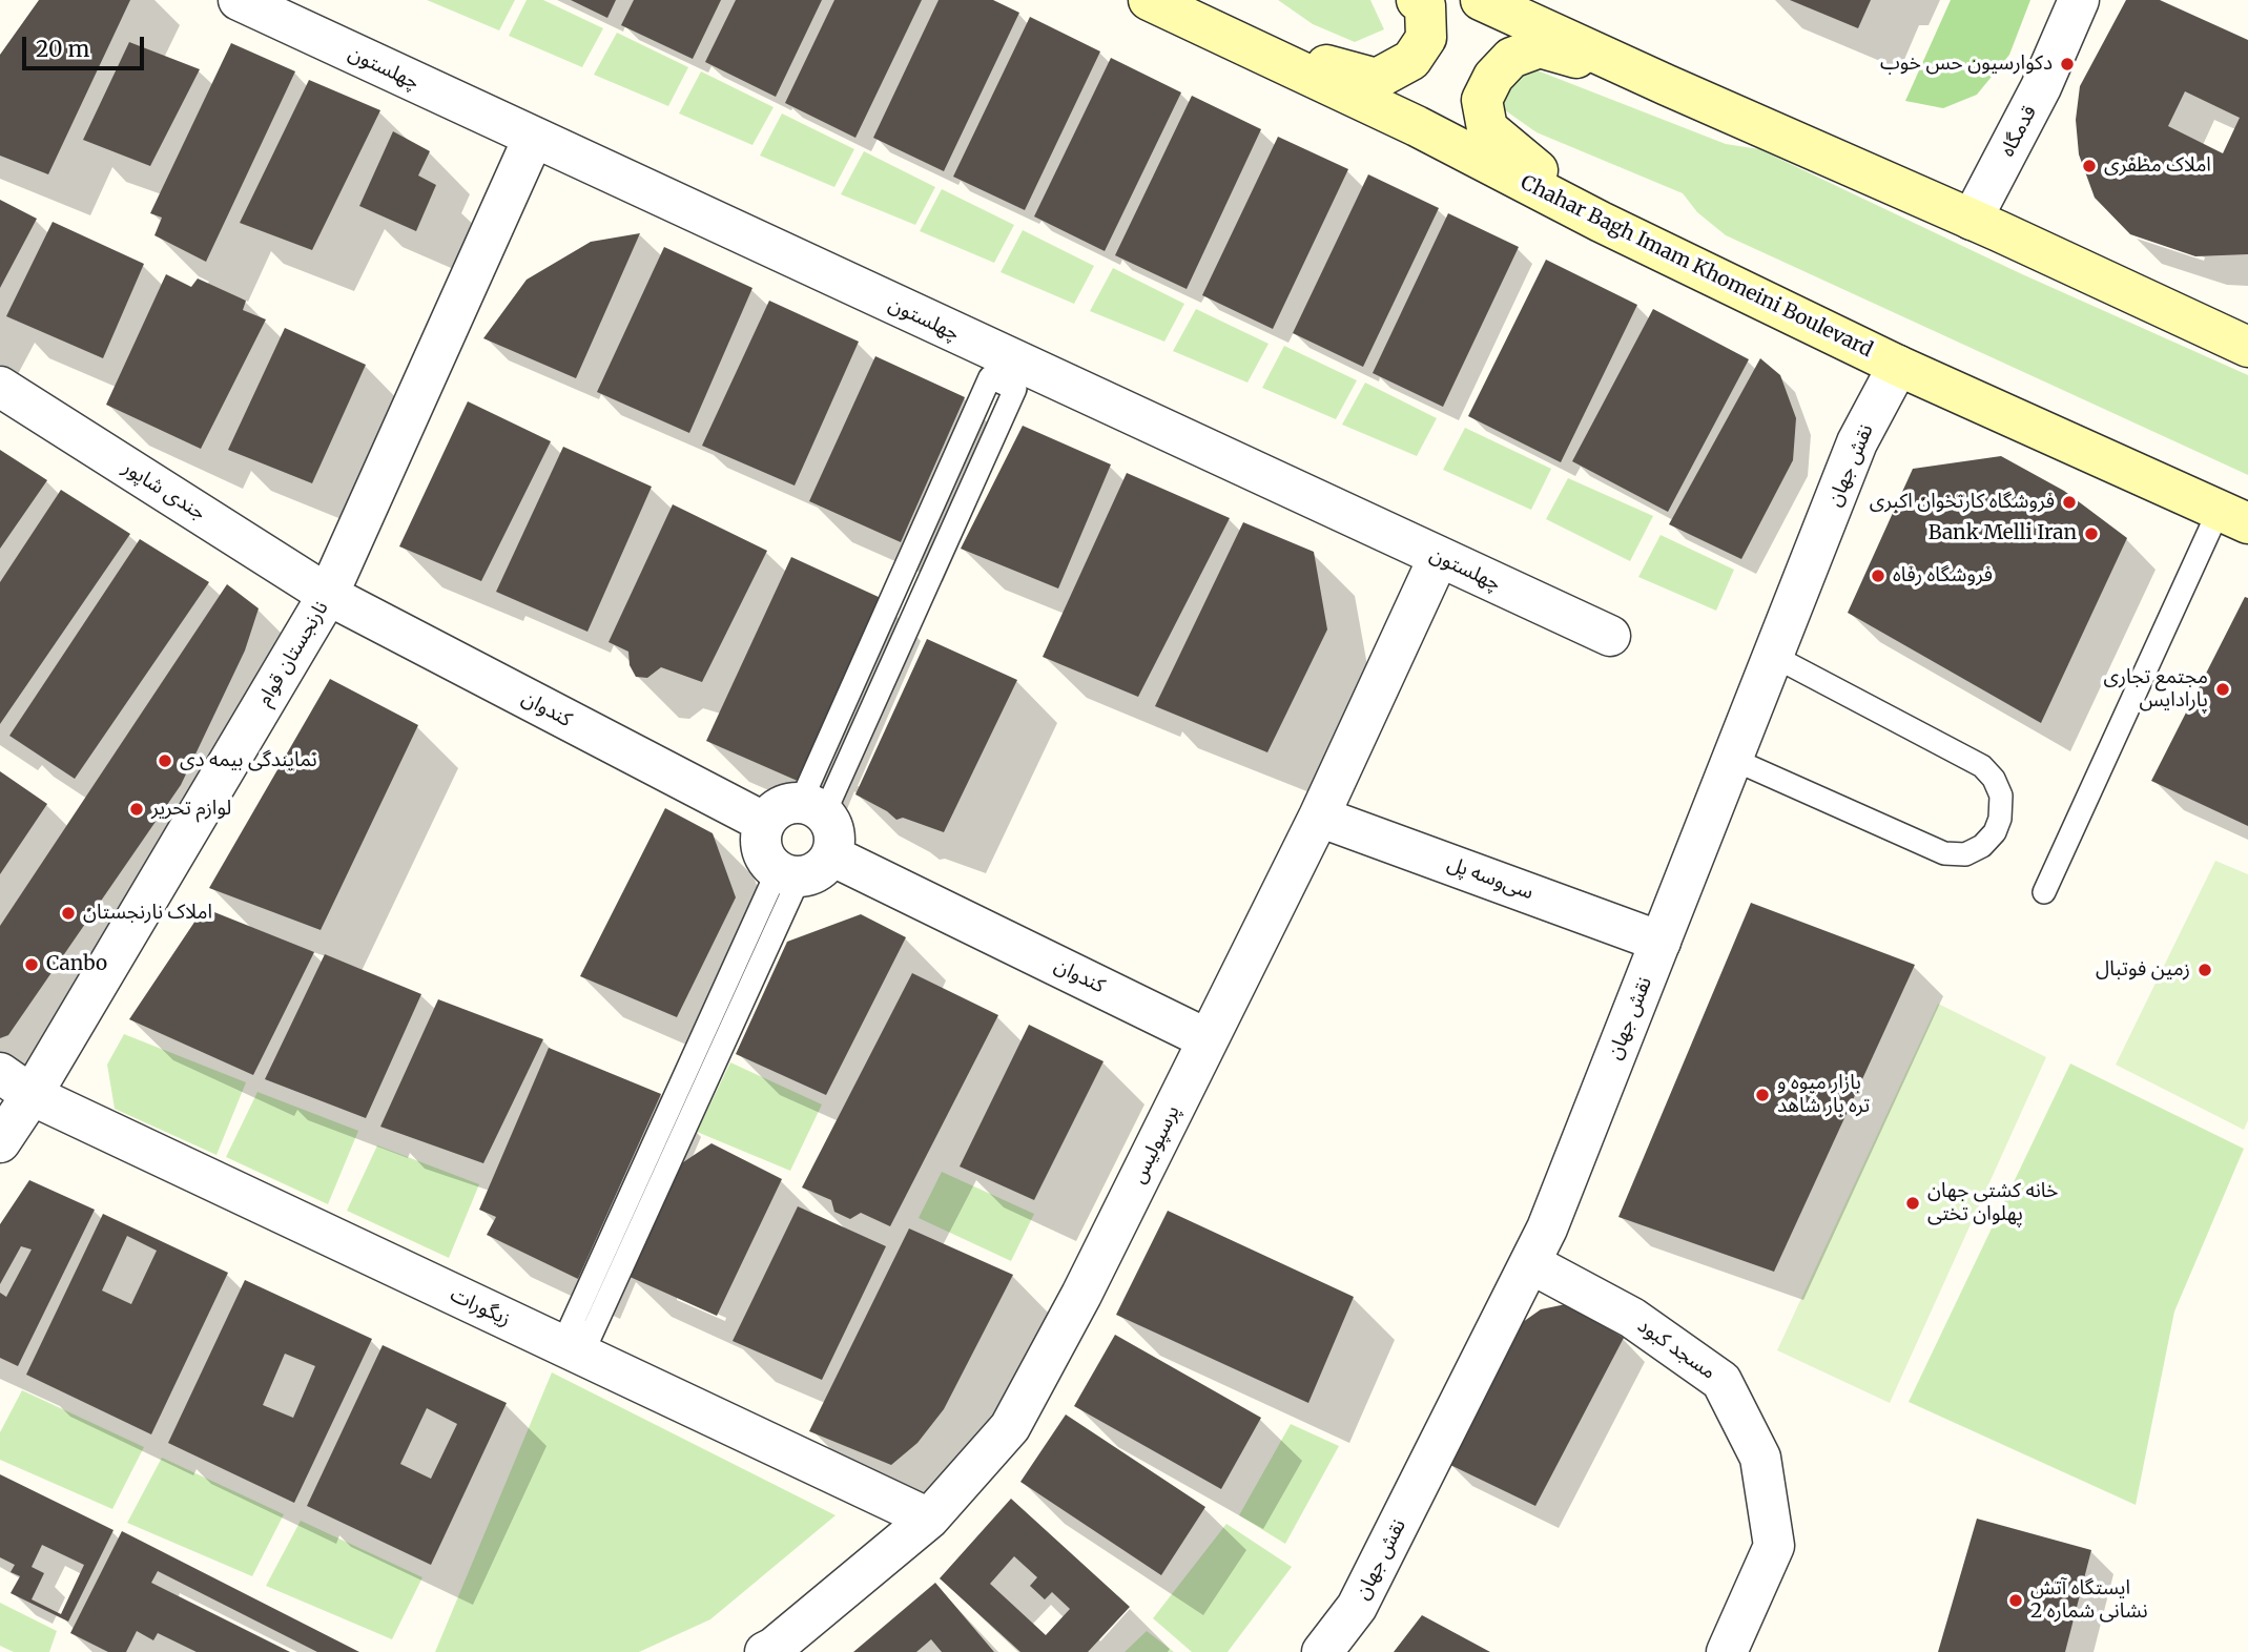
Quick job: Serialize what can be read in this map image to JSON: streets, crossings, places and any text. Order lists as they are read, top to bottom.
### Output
{
  "streets": {
    "main road": ["Chahar Bagh Imam Khomeini Boulevard"],
    "street": [
      "چهلستون",
      "قدمگاه",
      "نقش جهان",
      "جندی شاپور",
      "نارنجستان قوام",
      "کندوان",
      "سی‌وسه پل",
      "پرسپولیس",
      "زیگورات",
      "مسجد کبود"
    ]
  },
  "crossings": [
    ["چهلستون", "نارنجستان قوام"],
    ["چهلستون", "پرسپولیس"],
    ["Chahar Bagh Imam Khomeini Boulevard", "نقش جهان"],
    ["نقش جهان", "سی‌وسه پل"],
    ["نقش جهان", "مسجد کبود"],
    ["جندی شاپور", "نارنجستان قوام"],
    ["جندی شاپور", "کندوان"],
    ["نارنجستان قوام", "کندوان"],
    ["نارنجستان قوام", "زیگورات"],
    ["کندوان", "پرسپولیس"],
    ["سی‌وسه پل", "پرسپولیس"],
    ["پرسپولیس", "زیگورات"]
  ],
  "places": [
    "دکوارسیون حس خوب",
    "املاک مظفری",
    "فروشگاه کارتخوان اکبری",
    "Bank Melli Iran",
    "فروشگاه رفاه",
    "مجتمع تجاری پارادایس",
    "نمایندگی بیمه دی",
    "لوازم تحریر",
    "املاک نارنجستان",
    "Canbo",
    "زمین فوتبال",
    "بازار میوه و تره بار شاهد",
    "خانه کشتی جهان پهلوان تختی",
    "ایستگاه آتش نشانی شماره 2"
  ],
  "scale_bar": "20 m"
}
